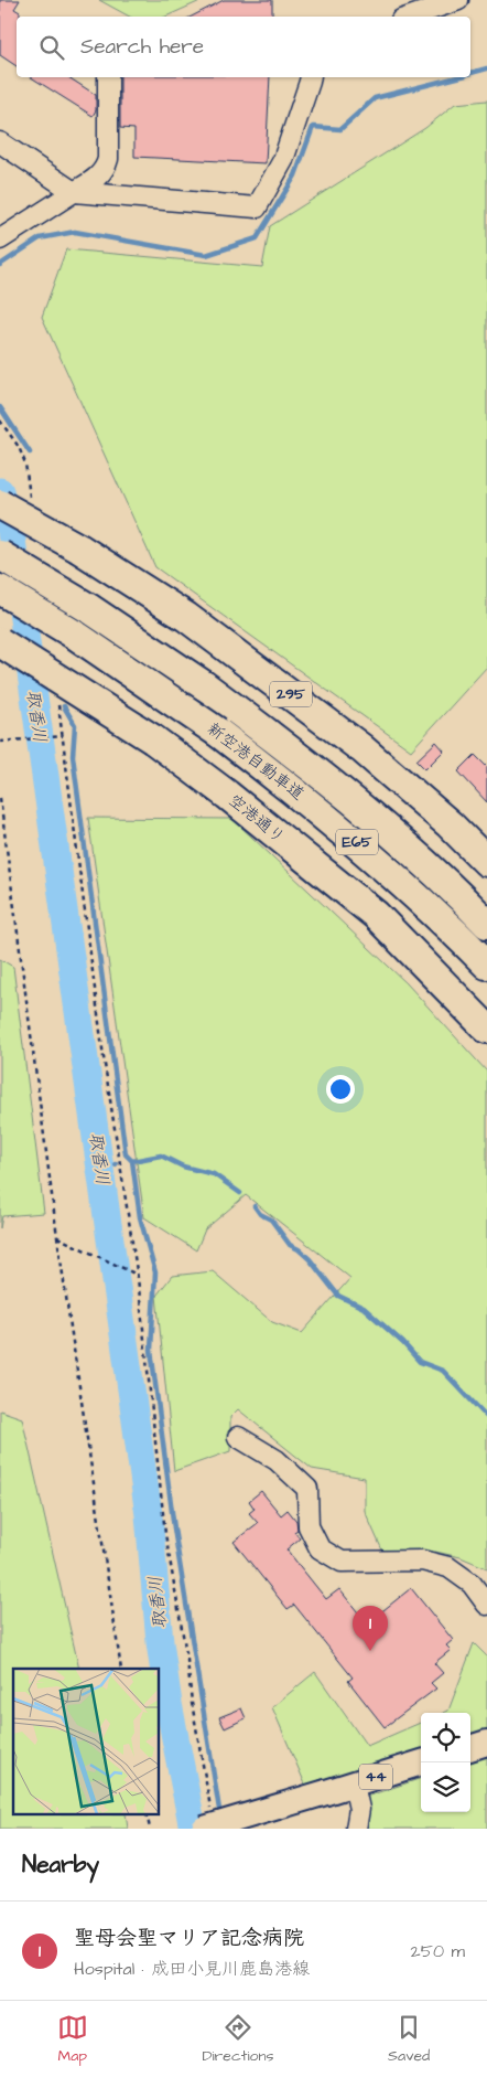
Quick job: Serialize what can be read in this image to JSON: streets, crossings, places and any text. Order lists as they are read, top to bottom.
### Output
{
  "streets": {
    "highway": [
      "295",
      "新空港自動車道",
      "空港通り",
      "E65"
    ],
    "main road": ["44"]
  },
  "water": ["取香川"],
  "page": {
    "search": "Search here",
    "pins": "1",
    "heading": "Nearby",
    "list": [
      {
        "mark": "1",
        "name": "聖母会聖マリア記念病院",
        "note": "Hospital · 成田小見川鹿島港線",
        "value": "250 m"
      }
    ],
    "nav": ["Map", "Directions", "Saved"]
  }
}
